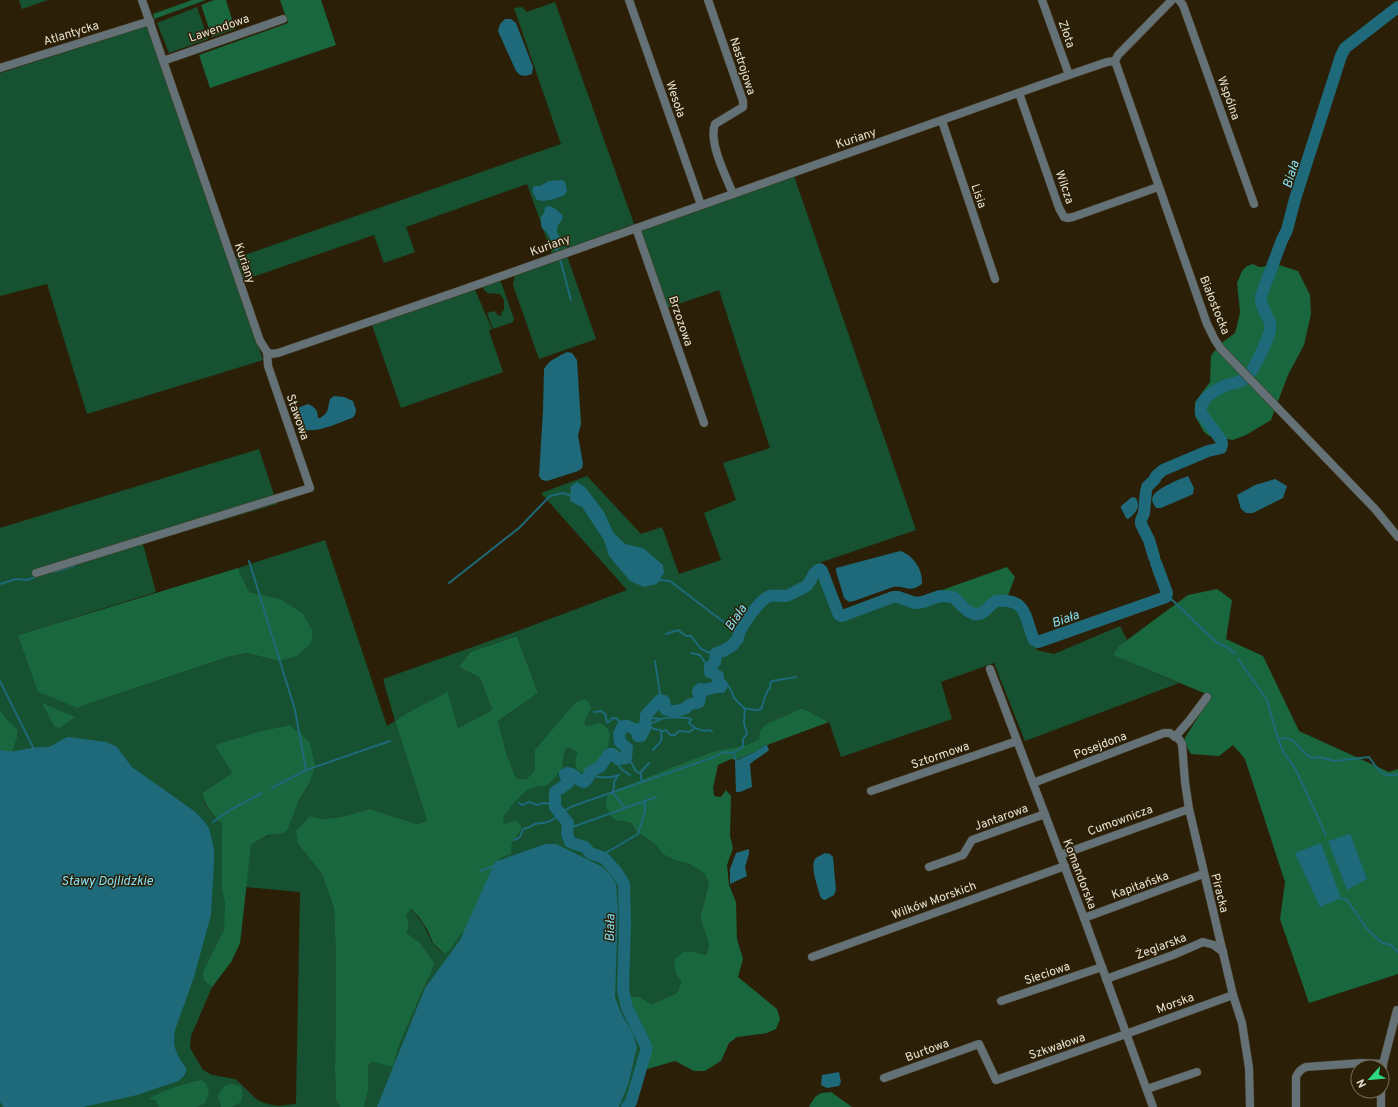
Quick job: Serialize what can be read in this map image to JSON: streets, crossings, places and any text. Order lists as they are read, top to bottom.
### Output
{
  "streets": {
    "street": [
      "Lawendowa",
      "Atlantycka",
      "Złota",
      "Nastrojowa",
      "Wspólna",
      "Wesoła",
      "Kuriany",
      "Wilcza",
      "Lisia",
      "Białostocka",
      "Brzozowa",
      "Stawowa",
      "Posejdona",
      "Sztormowa",
      "Jantarowa",
      "Cumownicza",
      "Komandorska",
      "Kapitańska",
      "Piracka",
      "Wilków Morskich",
      "Żeglarska",
      "Sieciowa",
      "Morska",
      "Szkwałowa",
      "Burtowa"
    ]
  },
  "crossings": [
    ["Lawendowa", "Kuriany"],
    ["Atlantycka", "Kuriany"],
    ["Złota", "Kuriany"],
    ["Nastrojowa", "Kuriany"],
    ["Wesoła", "Kuriany"],
    ["Kuriany", "Wilcza"],
    ["Kuriany", "Lisia"],
    ["Kuriany", "Białostocka"],
    ["Kuriany", "Brzozowa"],
    ["Kuriany", "Stawowa"],
    ["Wilcza", "Białostocka"],
    ["Posejdona", "Komandorska"],
    ["Posejdona", "Piracka"],
    ["Sztormowa", "Komandorska"],
    ["Jantarowa", "Komandorska"],
    ["Cumownicza", "Komandorska"],
    ["Cumownicza", "Piracka"],
    ["Komandorska", "Kapitańska"],
    ["Komandorska", "Wilków Morskich"],
    ["Komandorska", "Żeglarska"],
    ["Komandorska", "Sieciowa"],
    ["Komandorska", "Morska"],
    ["Komandorska", "Szkwałowa"],
    ["Kapitańska", "Piracka"],
    ["Piracka", "Żeglarska"],
    ["Piracka", "Morska"],
    ["Morska", "Szkwałowa"],
    ["Szkwałowa", "Burtowa"]
  ],
  "water": ["Biała", "Stawy Dojlidzkie"],
  "north": "bottom left"
}
